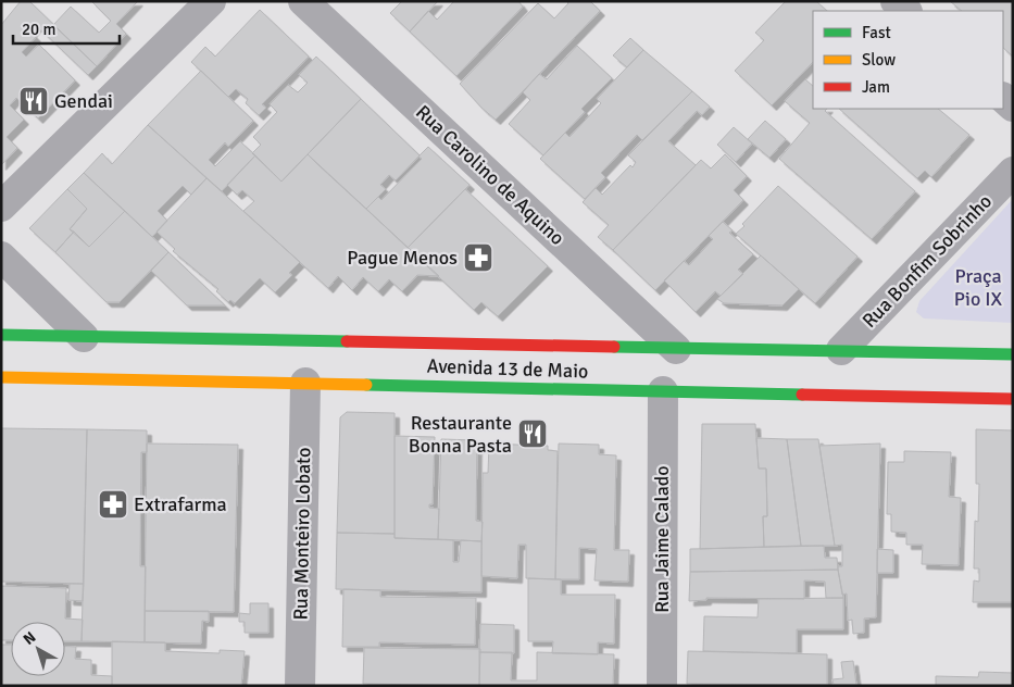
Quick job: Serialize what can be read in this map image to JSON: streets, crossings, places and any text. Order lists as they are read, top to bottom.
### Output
{
  "streets": {
    "main road": ["Avenida 13 de Maio"],
    "street": [
      "Rua Carolino de Aquino",
      "Rua Bonfim Sobrinho",
      "Rua Monteiro Lobato",
      "Rua Jaime Calado"
    ]
  },
  "crossings": [
    ["Rua Carolino de Aquino", "Avenida 13 de Maio"],
    ["Rua Bonfim Sobrinho", "Avenida 13 de Maio"],
    ["Avenida 13 de Maio", "Rua Monteiro Lobato"],
    ["Avenida 13 de Maio", "Rua Jaime Calado"]
  ],
  "parks": ["Praça Pio IX"],
  "places": {
    "restaurant": ["Gendai", "Restaurante Bonna Pasta"],
    "pharmacy": ["Pague Menos", "Extrafarma"]
  },
  "legend": ["Fast", "Slow", "Jam"],
  "scale_bar": "20 m",
  "north": "top left"
}
